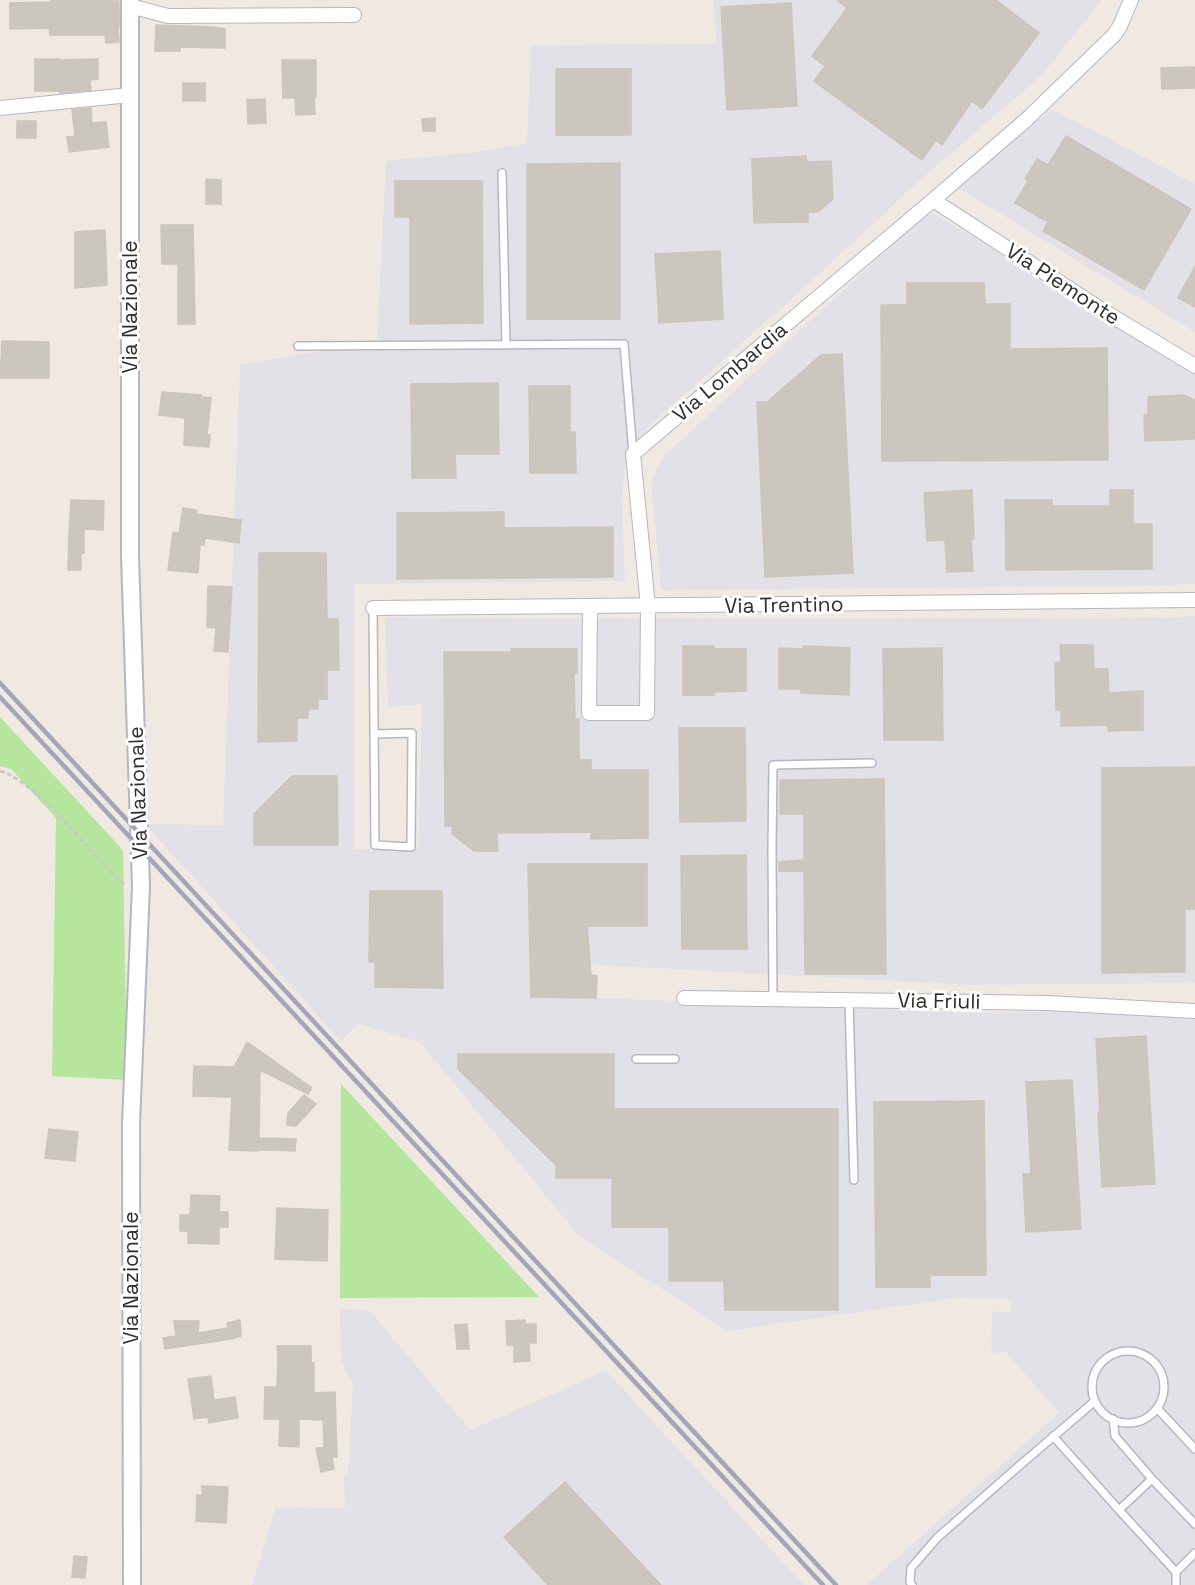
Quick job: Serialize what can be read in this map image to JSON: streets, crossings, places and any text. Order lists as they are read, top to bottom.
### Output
{
  "streets": {
    "street": [
      "Via Piemonte",
      "Via Nazionale",
      "Via Lombardia",
      "Via Trentino",
      "Via Friuli"
    ]
  },
  "crossings": [
    ["Via Piemonte", "Via Lombardia"]
  ]
}
